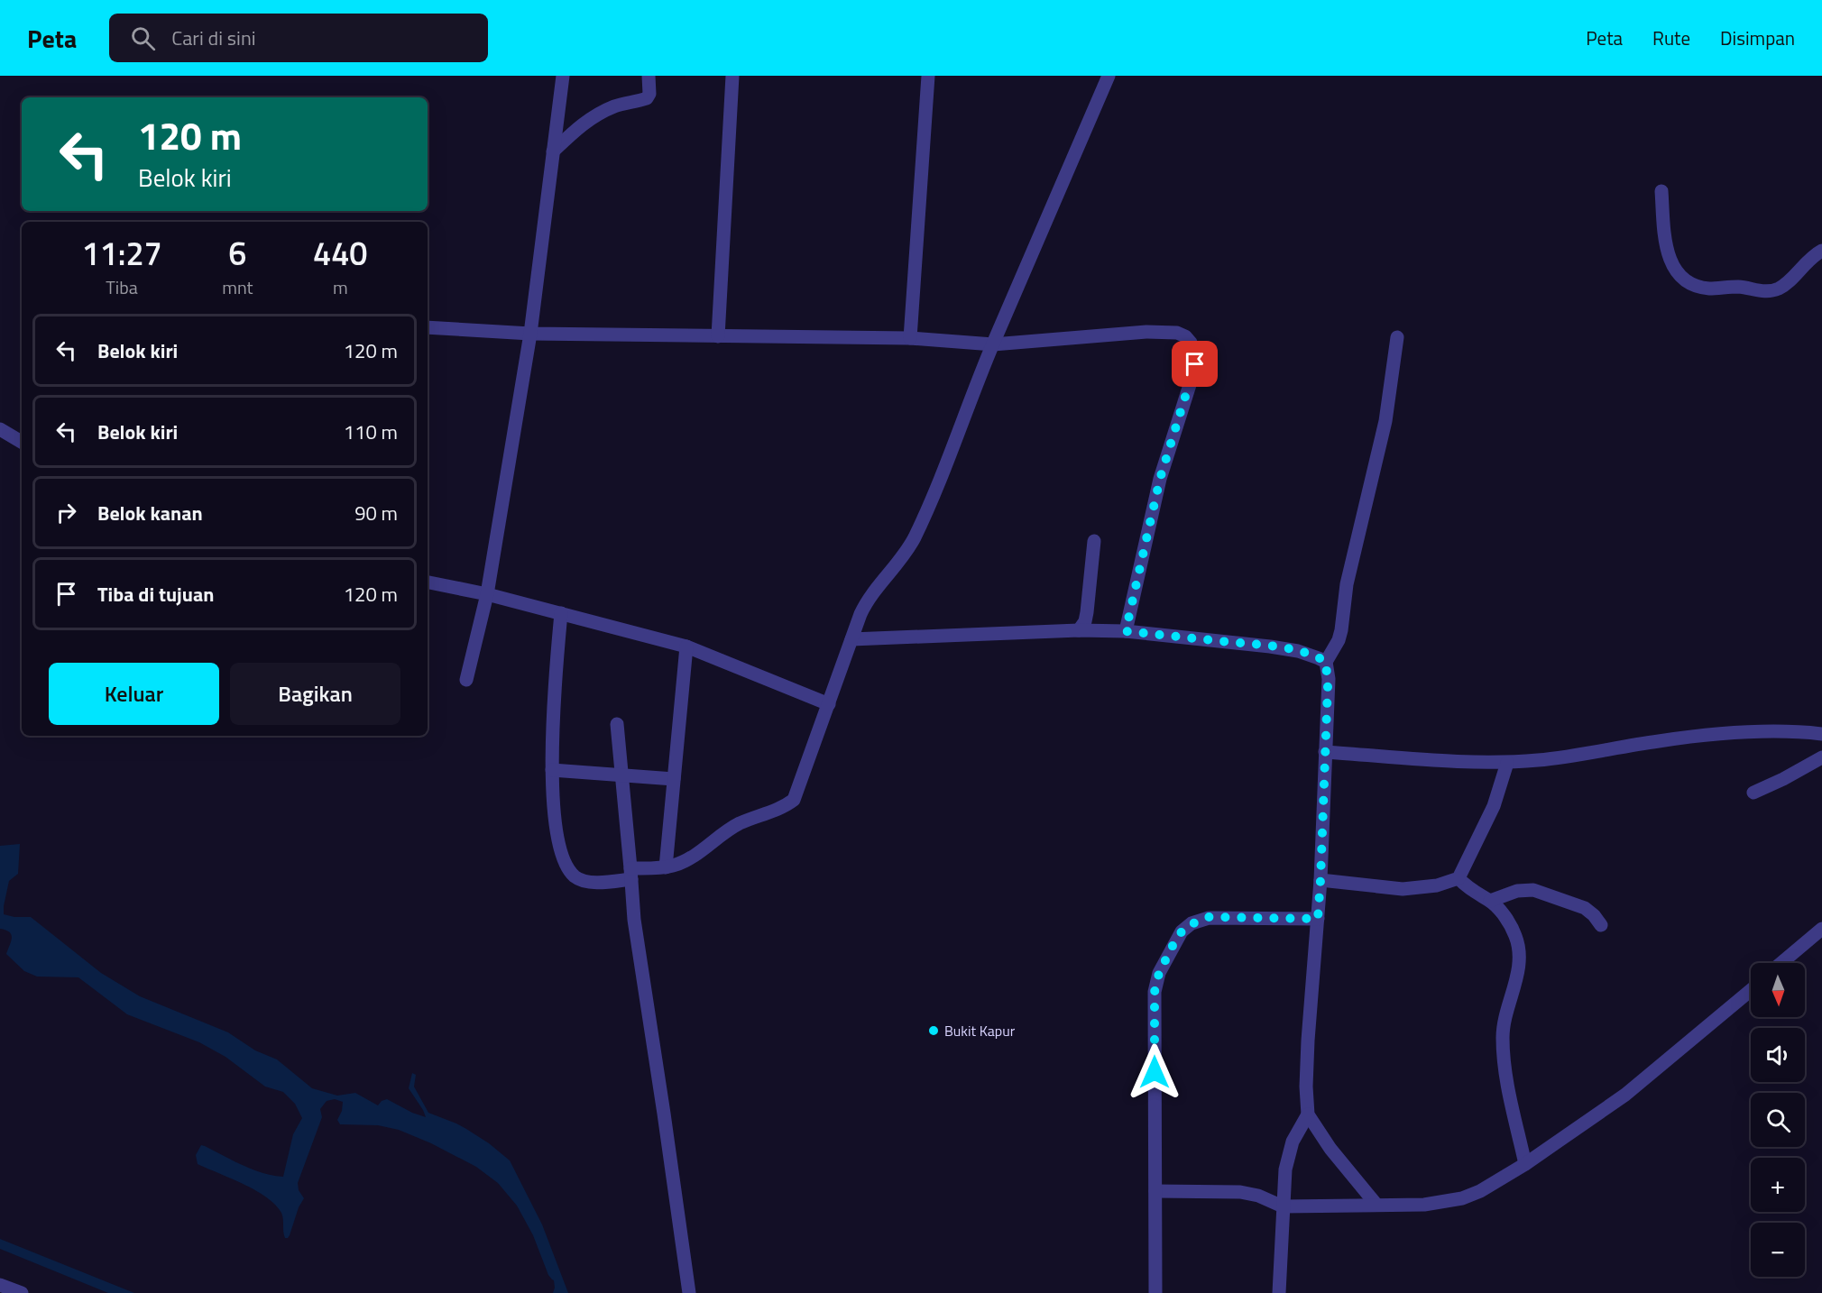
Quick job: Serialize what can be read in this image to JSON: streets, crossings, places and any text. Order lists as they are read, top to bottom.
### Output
{
  "places": ["Bukit Kapur"],
  "north": "bottom",
  "page": {
    "header": "Peta",
    "search": "Cari di sini",
    "nav": ["Peta", "Rute", "Disimpan"],
    "turn": ["120 m", "Belok kiri"],
    "eta": [
      "11:27",
      "Tiba",
      "6",
      "mnt",
      "440",
      "m"
    ],
    "list": [
      {
        "name": "Belok kiri",
        "value": "120 m"
      },
      {
        "name": "Belok kiri",
        "value": "110 m"
      },
      {
        "name": "Belok kanan",
        "value": "90 m"
      },
      {
        "name": "Tiba di tujuan",
        "value": "120 m"
      }
    ],
    "buttons": ["Keluar", "Bagikan"],
    "map_buttons": ["+", "−"]
  }
}
